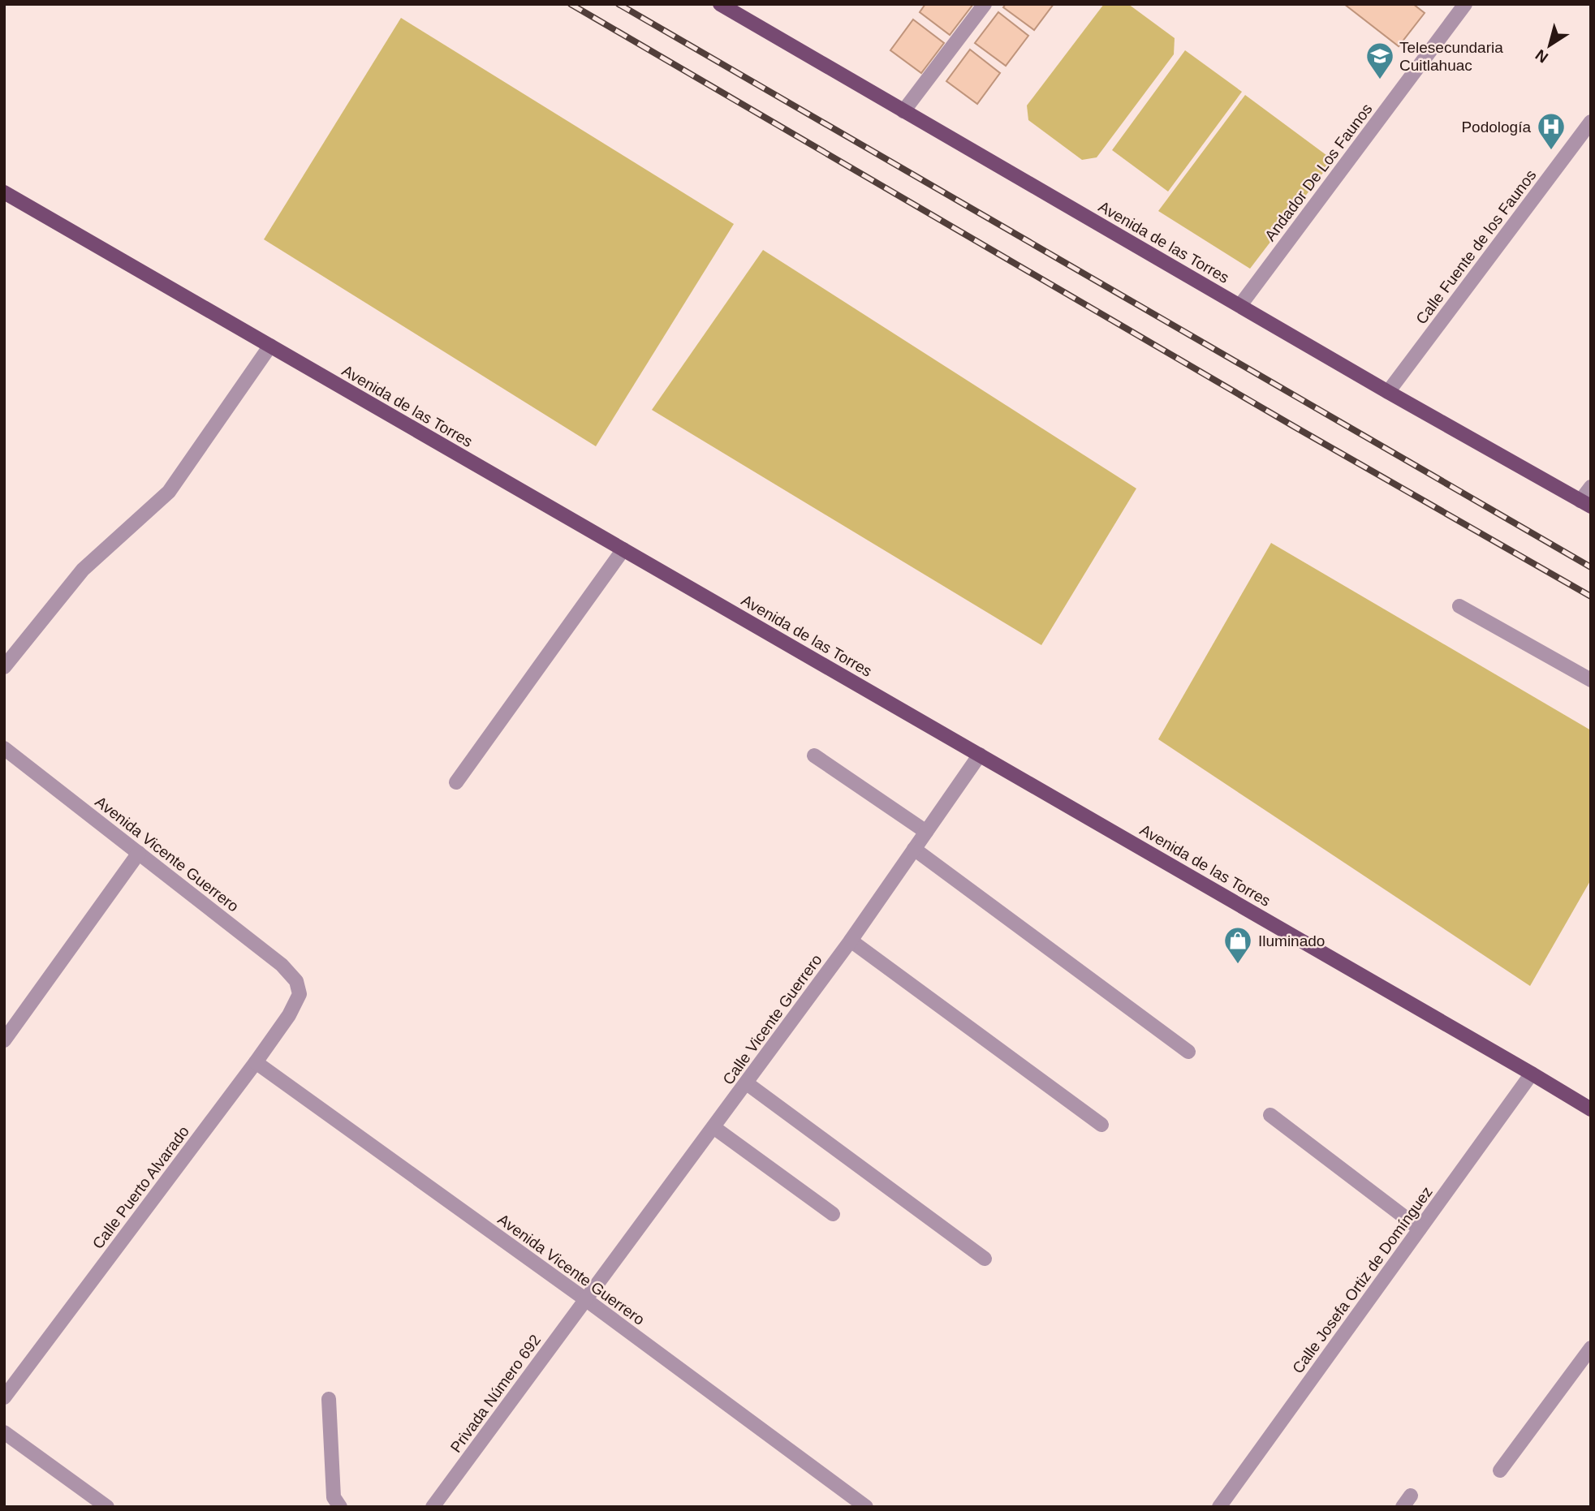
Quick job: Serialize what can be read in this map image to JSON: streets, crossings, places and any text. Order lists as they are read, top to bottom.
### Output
{
  "streets": {
    "main road": ["Avenida de las Torres"],
    "street": [
      "Andador De Los Faunos",
      "Calle Fuente de los Faunos",
      "Avenida Vicente Guerrero",
      "Calle Vicente Guerrero",
      "Calle Puerto Alvarado",
      "Calle Josefa Ortiz de Domínguez",
      "Privada Número 692"
    ]
  },
  "crossings": [
    ["Andador De Los Faunos", "Avenida de las Torres"],
    ["Avenida de las Torres", "Calle Fuente de los Faunos"],
    ["Avenida de las Torres", "Calle Vicente Guerrero"],
    ["Avenida de las Torres", "Calle Josefa Ortiz de Domínguez"],
    ["Avenida Vicente Guerrero", "Calle Vicente Guerrero"],
    ["Avenida Vicente Guerrero", "Calle Puerto Alvarado"],
    ["Avenida Vicente Guerrero", "Privada Número 692"],
    ["Calle Vicente Guerrero", "Privada Número 692"]
  ],
  "places": {
    "school or university": ["Telesecundaria Cuitlahuac"],
    "hospital": ["Podología"],
    "shop": ["Iluminado"]
  },
  "north": "bottom left"
}
